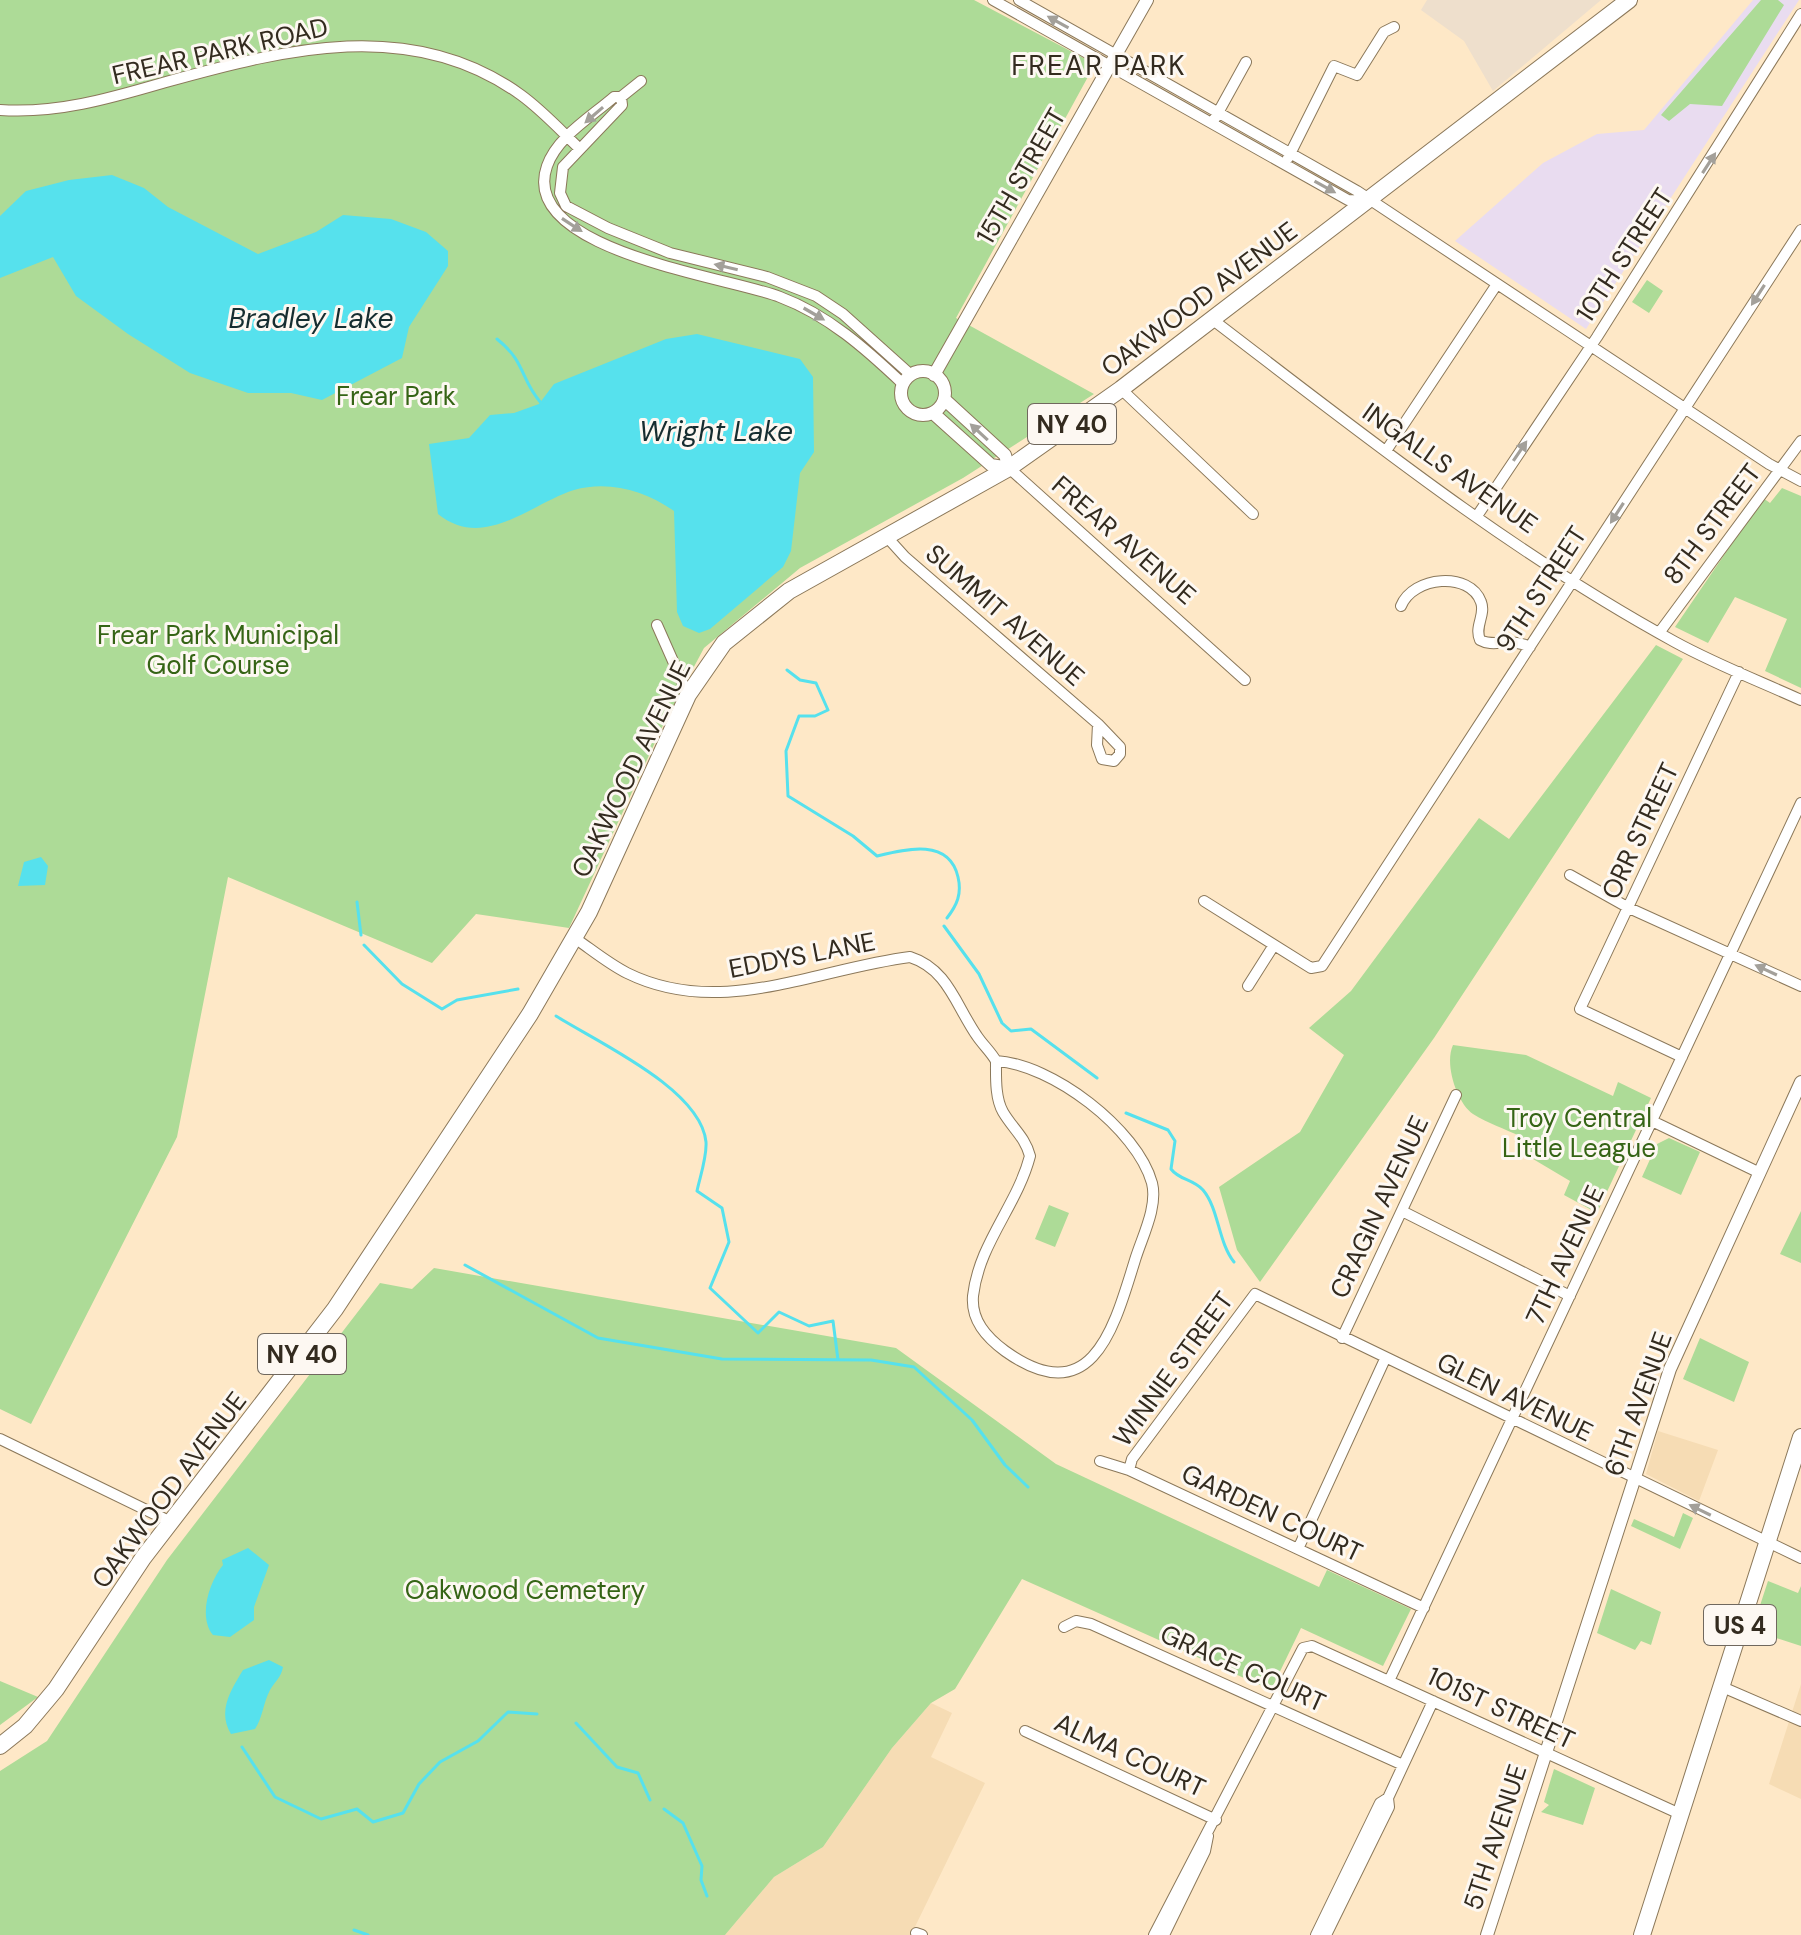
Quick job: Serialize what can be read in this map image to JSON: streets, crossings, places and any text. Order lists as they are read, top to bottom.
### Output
{
  "streets": {
    "main road": ["OAKWOOD AVENUE", "NY 40", "US 4"],
    "street": [
      "FREAR PARK ROAD",
      "15TH STREET",
      "10TH STREET",
      "INGALLS AVENUE",
      "8TH STREET",
      "FREAR AVENUE",
      "9TH STREET",
      "SUMMIT AVENUE",
      "ORR STREET",
      "EDDYS LANE",
      "CRAGIN AVENUE",
      "7TH AVENUE",
      "WINNIE STREET",
      "GLEN AVENUE",
      "6TH AVENUE",
      "GARDEN COURT",
      "GRACE COURT",
      "101ST STREET",
      "ALMA COURT",
      "5TH AVENUE"
    ]
  },
  "crossings": [
    ["10TH STREET", "INGALLS AVENUE"],
    ["OAKWOOD AVENUE", "INGALLS AVENUE"],
    ["OAKWOOD AVENUE", "FREAR AVENUE"],
    ["OAKWOOD AVENUE", "SUMMIT AVENUE"],
    ["OAKWOOD AVENUE", "EDDYS LANE"],
    ["INGALLS AVENUE", "8TH STREET"],
    ["INGALLS AVENUE", "9TH STREET"],
    ["INGALLS AVENUE", "ORR STREET"],
    ["ORR STREET", "7TH AVENUE"],
    ["CRAGIN AVENUE", "GLEN AVENUE"],
    ["7TH AVENUE", "GLEN AVENUE"],
    ["7TH AVENUE", "GARDEN COURT"],
    ["7TH AVENUE", "101ST STREET"],
    ["WINNIE STREET", "GLEN AVENUE"],
    ["WINNIE STREET", "GARDEN COURT"],
    ["GLEN AVENUE", "6TH AVENUE"],
    ["GLEN AVENUE", "US 4"],
    ["6TH AVENUE", "101ST STREET"],
    ["6TH AVENUE", "5TH AVENUE"],
    ["US 4", "101ST STREET"],
    ["GRACE COURT", "101ST STREET"],
    ["101ST STREET", "5TH AVENUE"]
  ],
  "one_way": ["10TH STREET", "9TH STREET"],
  "districts": ["FREAR PARK"],
  "water": ["Bradley Lake", "Wright Lake"],
  "parks": [
    "Frear Park",
    "Frear Park Municipal Golf Course",
    "Troy Central Little League",
    "Oakwood Cemetery"
  ]
}
